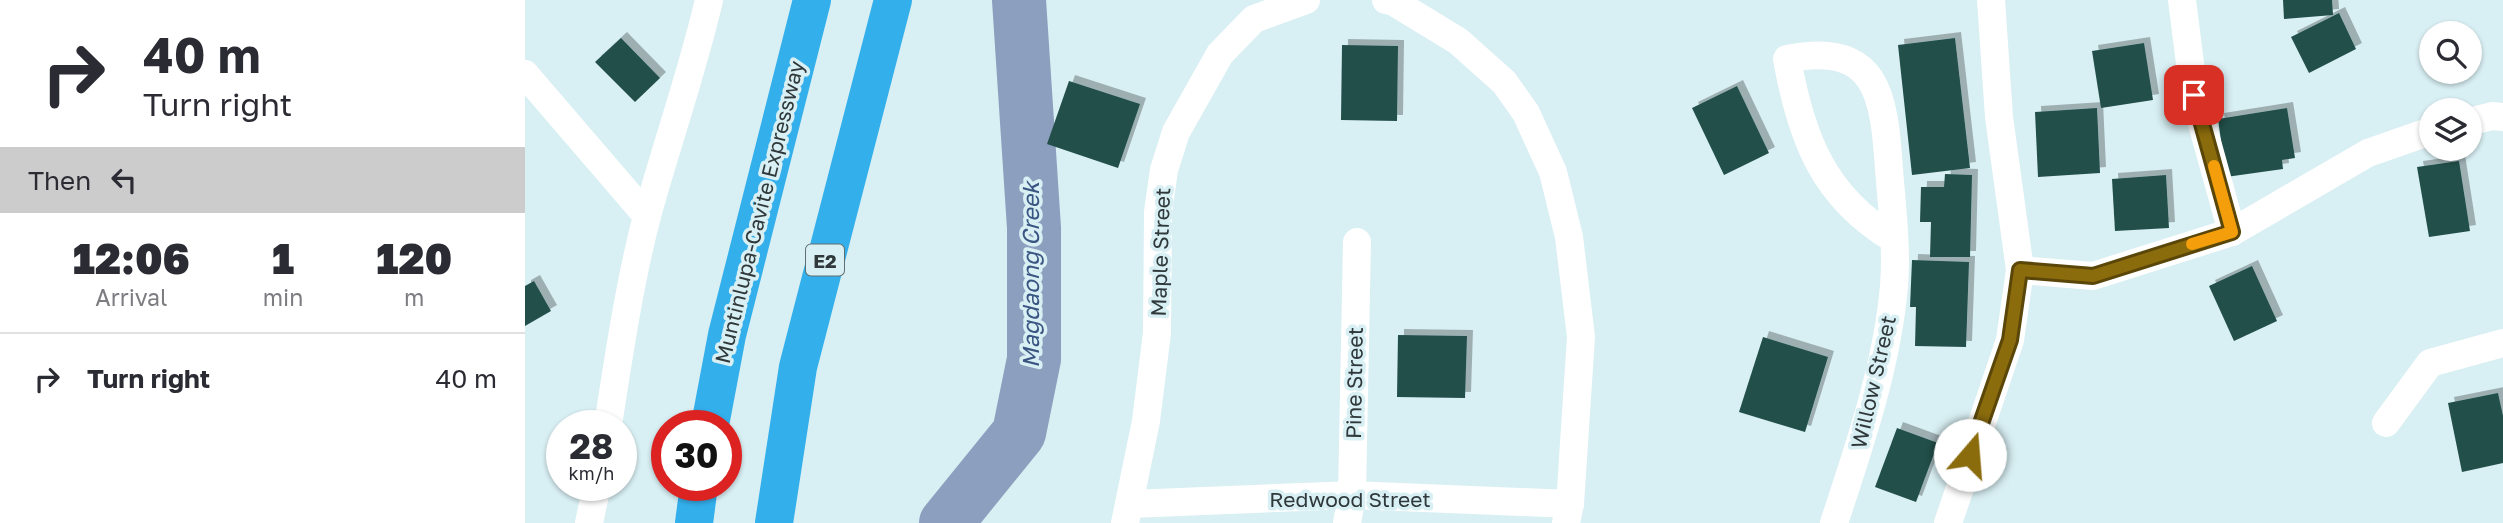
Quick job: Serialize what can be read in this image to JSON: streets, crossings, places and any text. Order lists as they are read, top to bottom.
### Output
{
  "streets": {
    "highway": ["Muntinlupa-Cavite Expressway", "E2"],
    "street": [
      "Maple Street",
      "Willow Street",
      "Pine Street",
      "Redwood Street"
    ]
  },
  "crossings": [
    ["Maple Street", "Redwood Street"],
    ["Pine Street", "Redwood Street"]
  ],
  "water": ["Magdaong Creek"],
  "page": {
    "turn": ["40 m", "Turn right"],
    "then": "Then",
    "eta": [
      "12:06",
      "Arrival",
      "1",
      "min",
      "120",
      "m"
    ],
    "list": [
      {
        "name": "Turn right",
        "value": "40 m"
      }
    ],
    "speed": "28 km/h",
    "limit": "30"
  }
}
